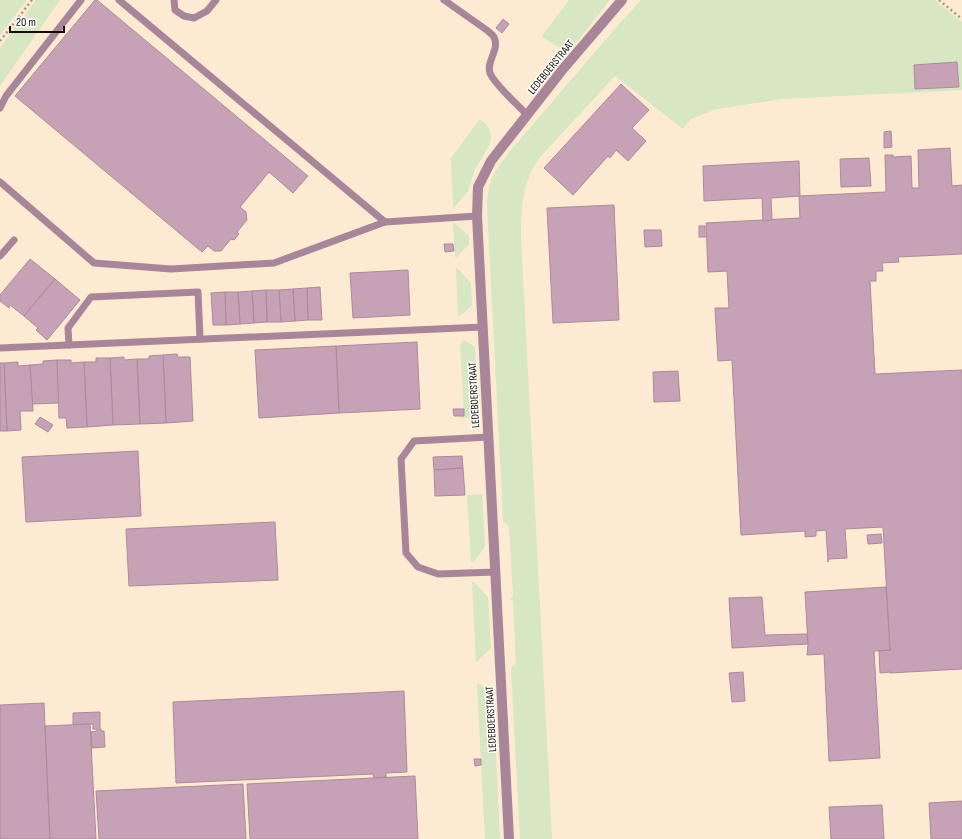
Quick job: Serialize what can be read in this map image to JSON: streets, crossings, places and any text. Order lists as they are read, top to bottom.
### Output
{
  "streets": {
    "street": ["LEDEBOERSTRAAT"]
  },
  "scale_bar": "20 m"
}
